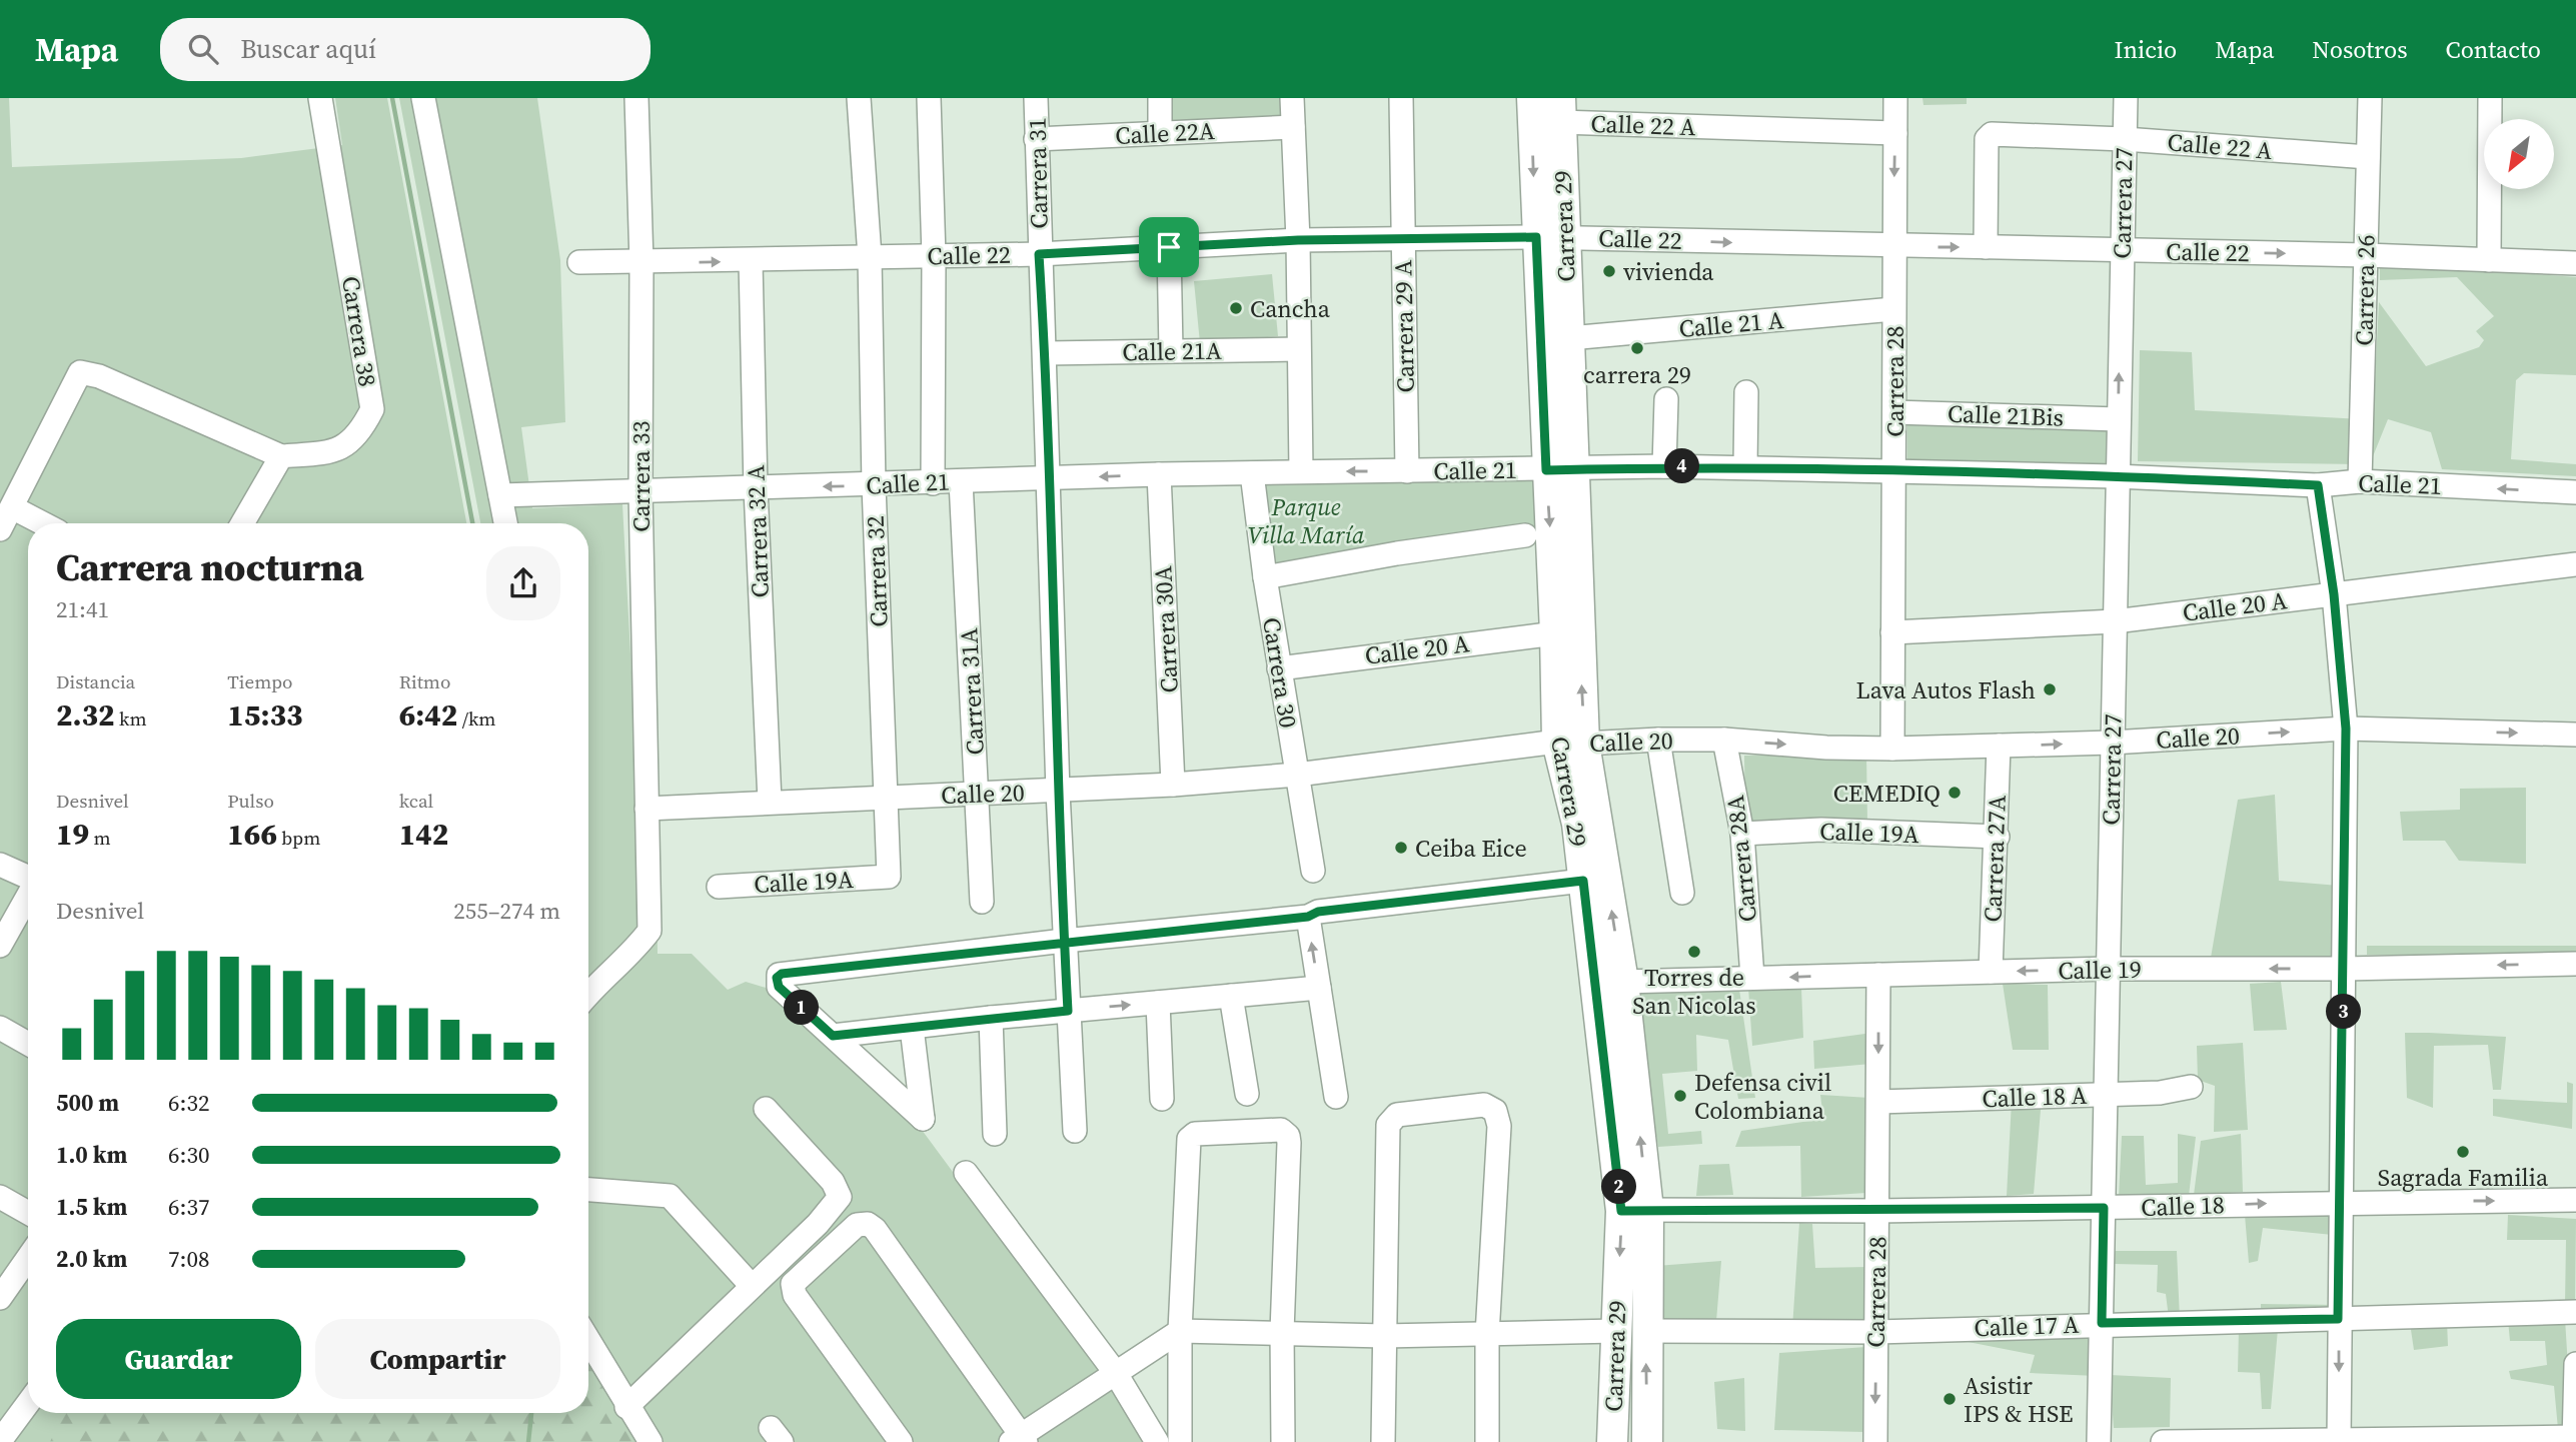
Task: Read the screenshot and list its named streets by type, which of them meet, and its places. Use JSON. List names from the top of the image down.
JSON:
{
  "streets": {
    "main road": ["Carrera 29"],
    "street": [
      "Calle 22 A",
      "Calle 22A",
      "Carrera 31",
      "Carrera 27",
      "Calle 22",
      "Carrera 26",
      "Calle 21 A",
      "Carrera 29 A",
      "Carrera 38",
      "Calle 21A",
      "Carrera 28",
      "Calle 21Bis",
      "Calle 21",
      "Carrera 33",
      "Carrera 32 A",
      "Carrera 32",
      "Calle 20 A",
      "Carrera 30A",
      "Carrera 30",
      "Carrera 31A",
      "Calle 20",
      "Calle 19A",
      "Carrera 28A",
      "Carrera 27A",
      "Calle 19",
      "Calle 18 A",
      "Calle 18",
      "Calle 17 A"
    ]
  },
  "crossings": [
    ["Calle 22 A", "Carrera 27"],
    ["Calle 22 A", "Carrera 29"],
    ["Calle 22 A", "Calle 22"],
    ["Calle 22 A", "Carrera 26"],
    ["Calle 22 A", "Carrera 28"],
    ["Calle 22A", "Carrera 31"],
    ["Carrera 31", "Calle 22"],
    ["Carrera 31", "Calle 21A"],
    ["Carrera 31", "Calle 21"],
    ["Carrera 31", "Calle 20"],
    ["Carrera 27", "Calle 22"],
    ["Carrera 27", "Calle 21Bis"],
    ["Carrera 27", "Calle 21"],
    ["Carrera 27", "Calle 20 A"],
    ["Carrera 27", "Calle 20"],
    ["Carrera 27", "Calle 19"],
    ["Carrera 27", "Calle 18 A"],
    ["Carrera 27", "Calle 18"],
    ["Carrera 27", "Calle 17 A"],
    ["Carrera 29", "Calle 22"],
    ["Carrera 29", "Calle 21 A"],
    ["Carrera 29", "Calle 21"],
    ["Carrera 29", "Calle 20 A"],
    ["Carrera 29", "Calle 20"],
    ["Carrera 29", "Calle 19"],
    ["Carrera 29", "Calle 18"],
    ["Carrera 29", "Calle 17 A"],
    ["Calle 22", "Carrera 26"],
    ["Calle 22", "Carrera 29 A"],
    ["Calle 22", "Carrera 28"],
    ["Calle 22", "Carrera 33"],
    ["Calle 22", "Carrera 32 A"],
    ["Calle 22", "Carrera 32"],
    ["Carrera 26", "Calle 21"],
    ["Calle 21 A", "Carrera 28"],
    ["Carrera 29 A", "Calle 21"],
    ["Carrera 28", "Calle 21Bis"],
    ["Carrera 28", "Calle 21"],
    ["Carrera 28", "Calle 20 A"],
    ["Carrera 28", "Calle 20"],
    ["Carrera 28", "Calle 19"],
    ["Carrera 28", "Calle 18 A"],
    ["Carrera 28", "Calle 18"],
    ["Carrera 28", "Calle 17 A"],
    ["Calle 21", "Carrera 33"],
    ["Calle 21", "Carrera 32 A"],
    ["Calle 21", "Carrera 32"],
    ["Calle 21", "Carrera 30A"],
    ["Calle 21", "Carrera 30"],
    ["Calle 21", "Carrera 31A"],
    ["Carrera 33", "Calle 20"],
    ["Carrera 32 A", "Calle 20"],
    ["Carrera 32", "Calle 20"],
    ["Carrera 32", "Calle 19A"],
    ["Calle 20 A", "Carrera 30"],
    ["Carrera 30A", "Calle 20"],
    ["Carrera 30", "Calle 20"],
    ["Carrera 31A", "Calle 20"],
    ["Calle 20", "Carrera 28A"],
    ["Calle 20", "Carrera 27A"],
    ["Calle 19A", "Carrera 28A"],
    ["Calle 19A", "Carrera 27A"],
    ["Carrera 28A", "Calle 19"],
    ["Carrera 27A", "Calle 19"]
  ],
  "one_way": [
    "Calle 22",
    "Calle 20",
    "Calle 19",
    "Calle 18"
  ],
  "parks": ["Parque Villa María"],
  "places": [
    "vivienda",
    "Cancha",
    "carrera 29",
    "Lava Autos Flash",
    "CEMEDIQ",
    "Ceiba Eice",
    "Torres de San Nicolas",
    "Defensa civil Colombiana",
    "Sagrada Familia",
    "Asistir IPS & HSE"
  ],
  "north": "bottom left",
  "page": {
    "header": "Mapa",
    "search": "Buscar aquí",
    "nav": [
      "Inicio",
      "Mapa",
      "Nosotros",
      "Contacto"
    ],
    "pins": [
      "4",
      "1",
      "3",
      "2"
    ],
    "heading": ["Carrera nocturna", "21:41"],
    "stats": [
      ["Distancia", "2.32 km"],
      ["Tiempo", "15:33"],
      ["Ritmo", "6:42 /km"],
      ["Desnivel", "19 m"],
      ["Pulso", "166 bpm"],
      ["kcal", "142"]
    ],
    "chart": ["Desnivel", "255–274 m"],
    "list": [
      {
        "name": "500 m",
        "note": "6:32"
      },
      {
        "name": "1.0 km",
        "note": "6:30"
      },
      {
        "name": "1.5 km",
        "note": "6:37"
      },
      {
        "name": "2.0 km",
        "note": "7:08"
      }
    ],
    "buttons": ["Guardar", "Compartir"]
  }
}
